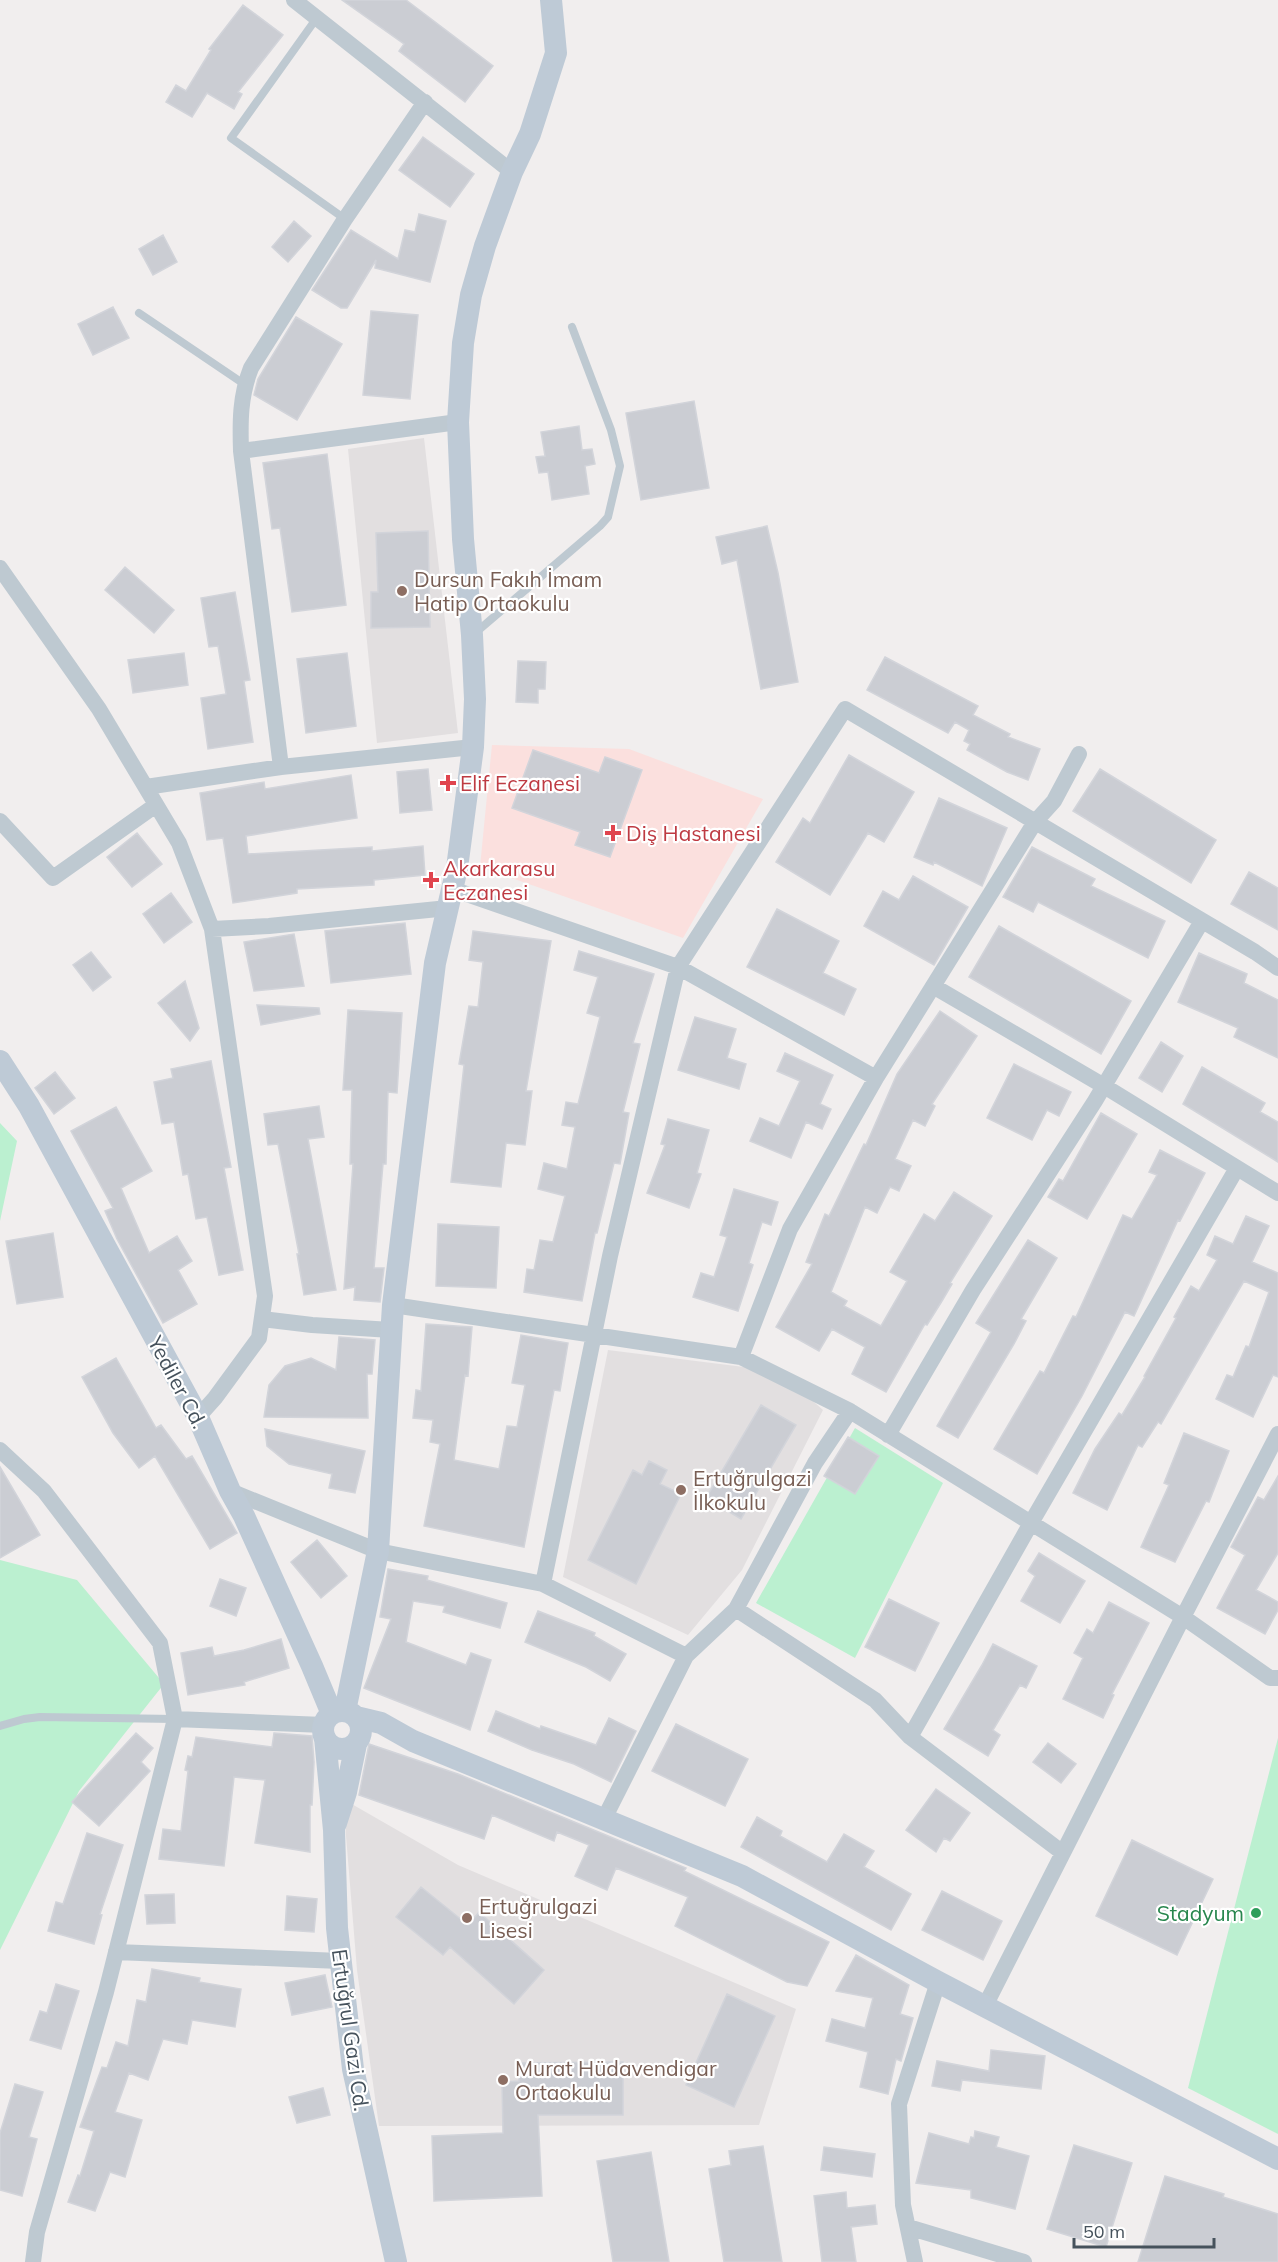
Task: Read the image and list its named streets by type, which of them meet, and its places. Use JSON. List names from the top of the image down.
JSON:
{
  "streets": {
    "street": ["Yediler Cd.", "Ertuğrul Gazi Cd."]
  },
  "crossings": [
    ["Yediler Cd.", "Ertuğrul Gazi Cd."]
  ],
  "places": {
    "other": [
      "Dursun Fakıh İmam Hatip Ortaokulu",
      "Ertuğrulgazi İlkokulu",
      "Stadyum",
      "Ertuğrulgazi Lisesi",
      "Murat Hüdavendigar Ortaokulu"
    ],
    "health": ["Elif Eczanesi", "Diş Hastanesi", "Akarkarasu Eczanesi"]
  },
  "scale_bar": "50 m"
}
